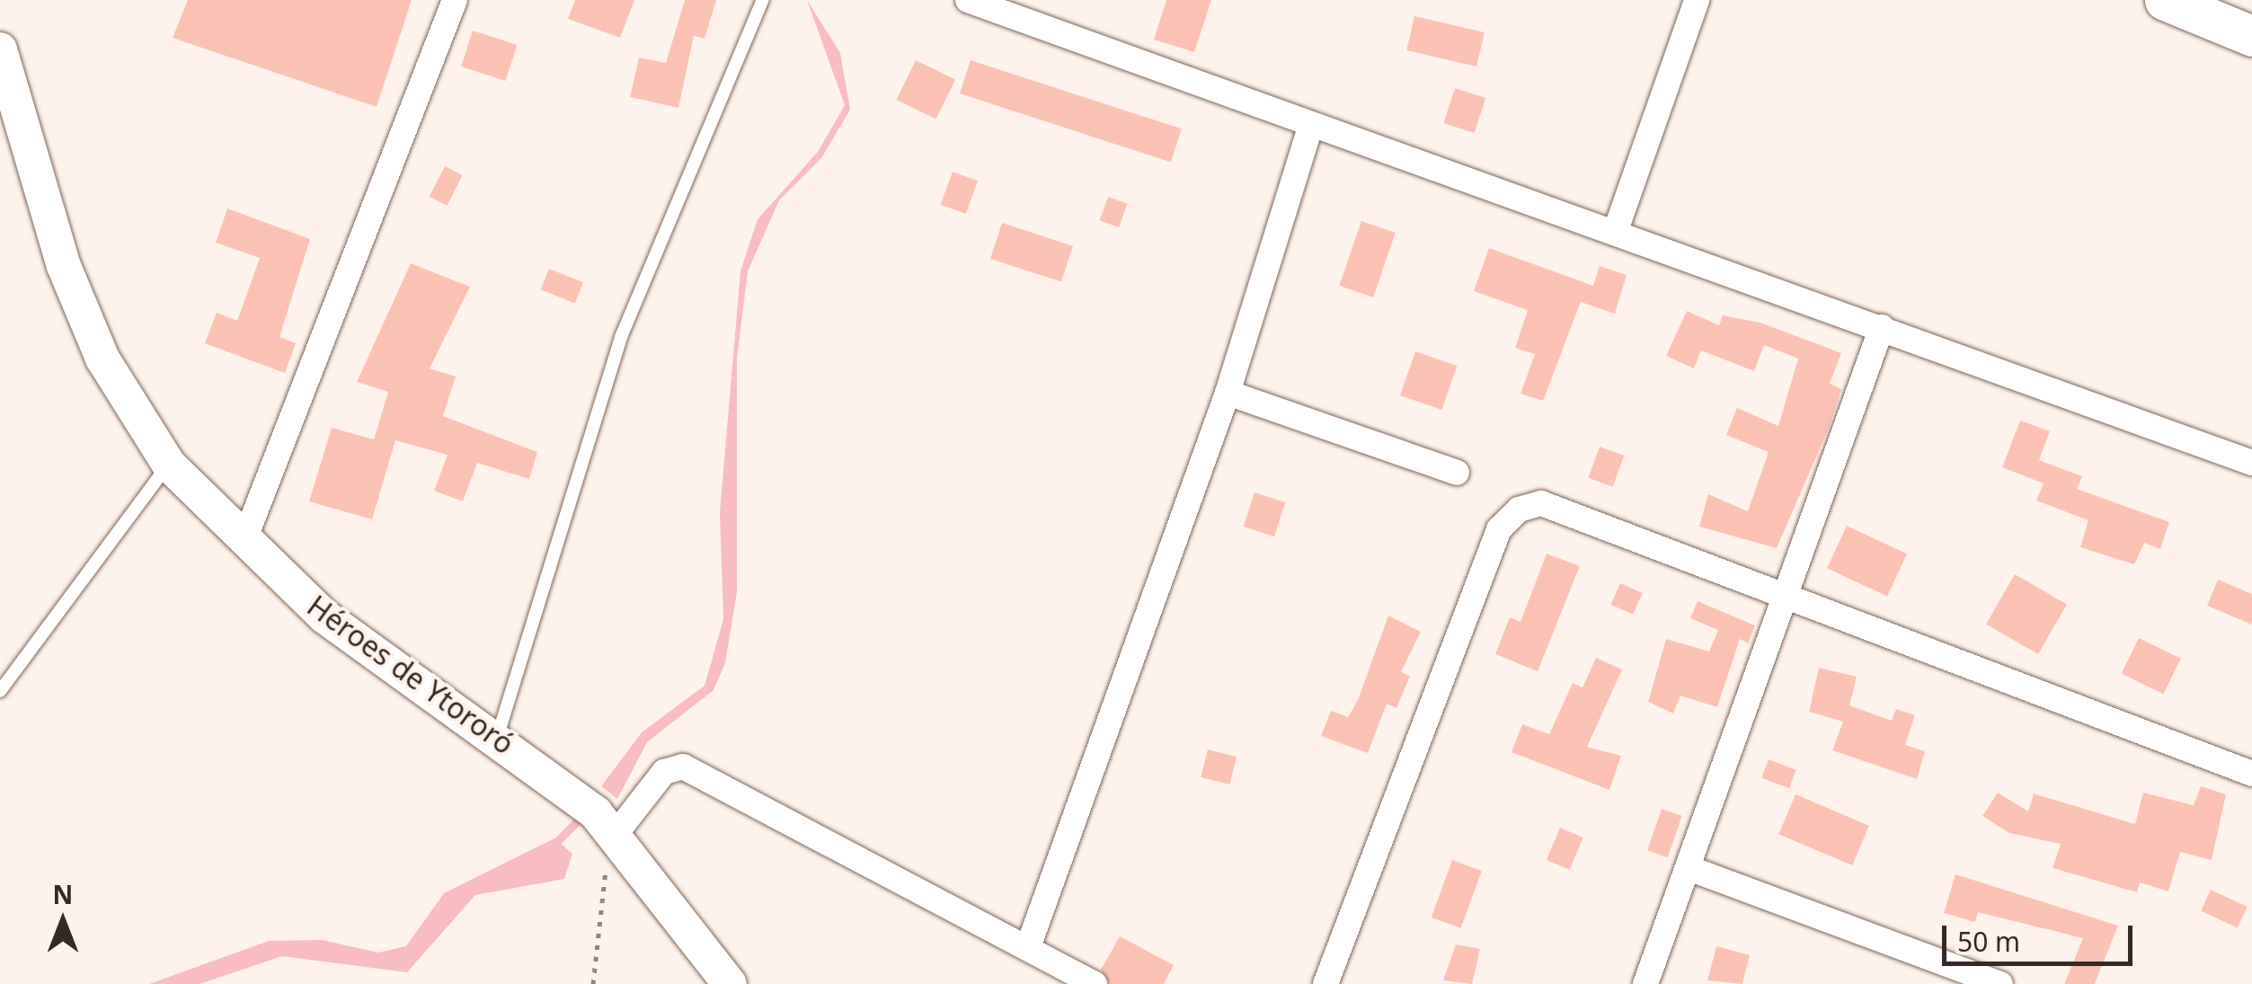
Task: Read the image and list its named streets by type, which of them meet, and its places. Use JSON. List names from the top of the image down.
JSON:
{
  "streets": {
    "main road": ["Héroes de Ytororó"]
  },
  "scale_bar": "50 m",
  "north": "top"
}
